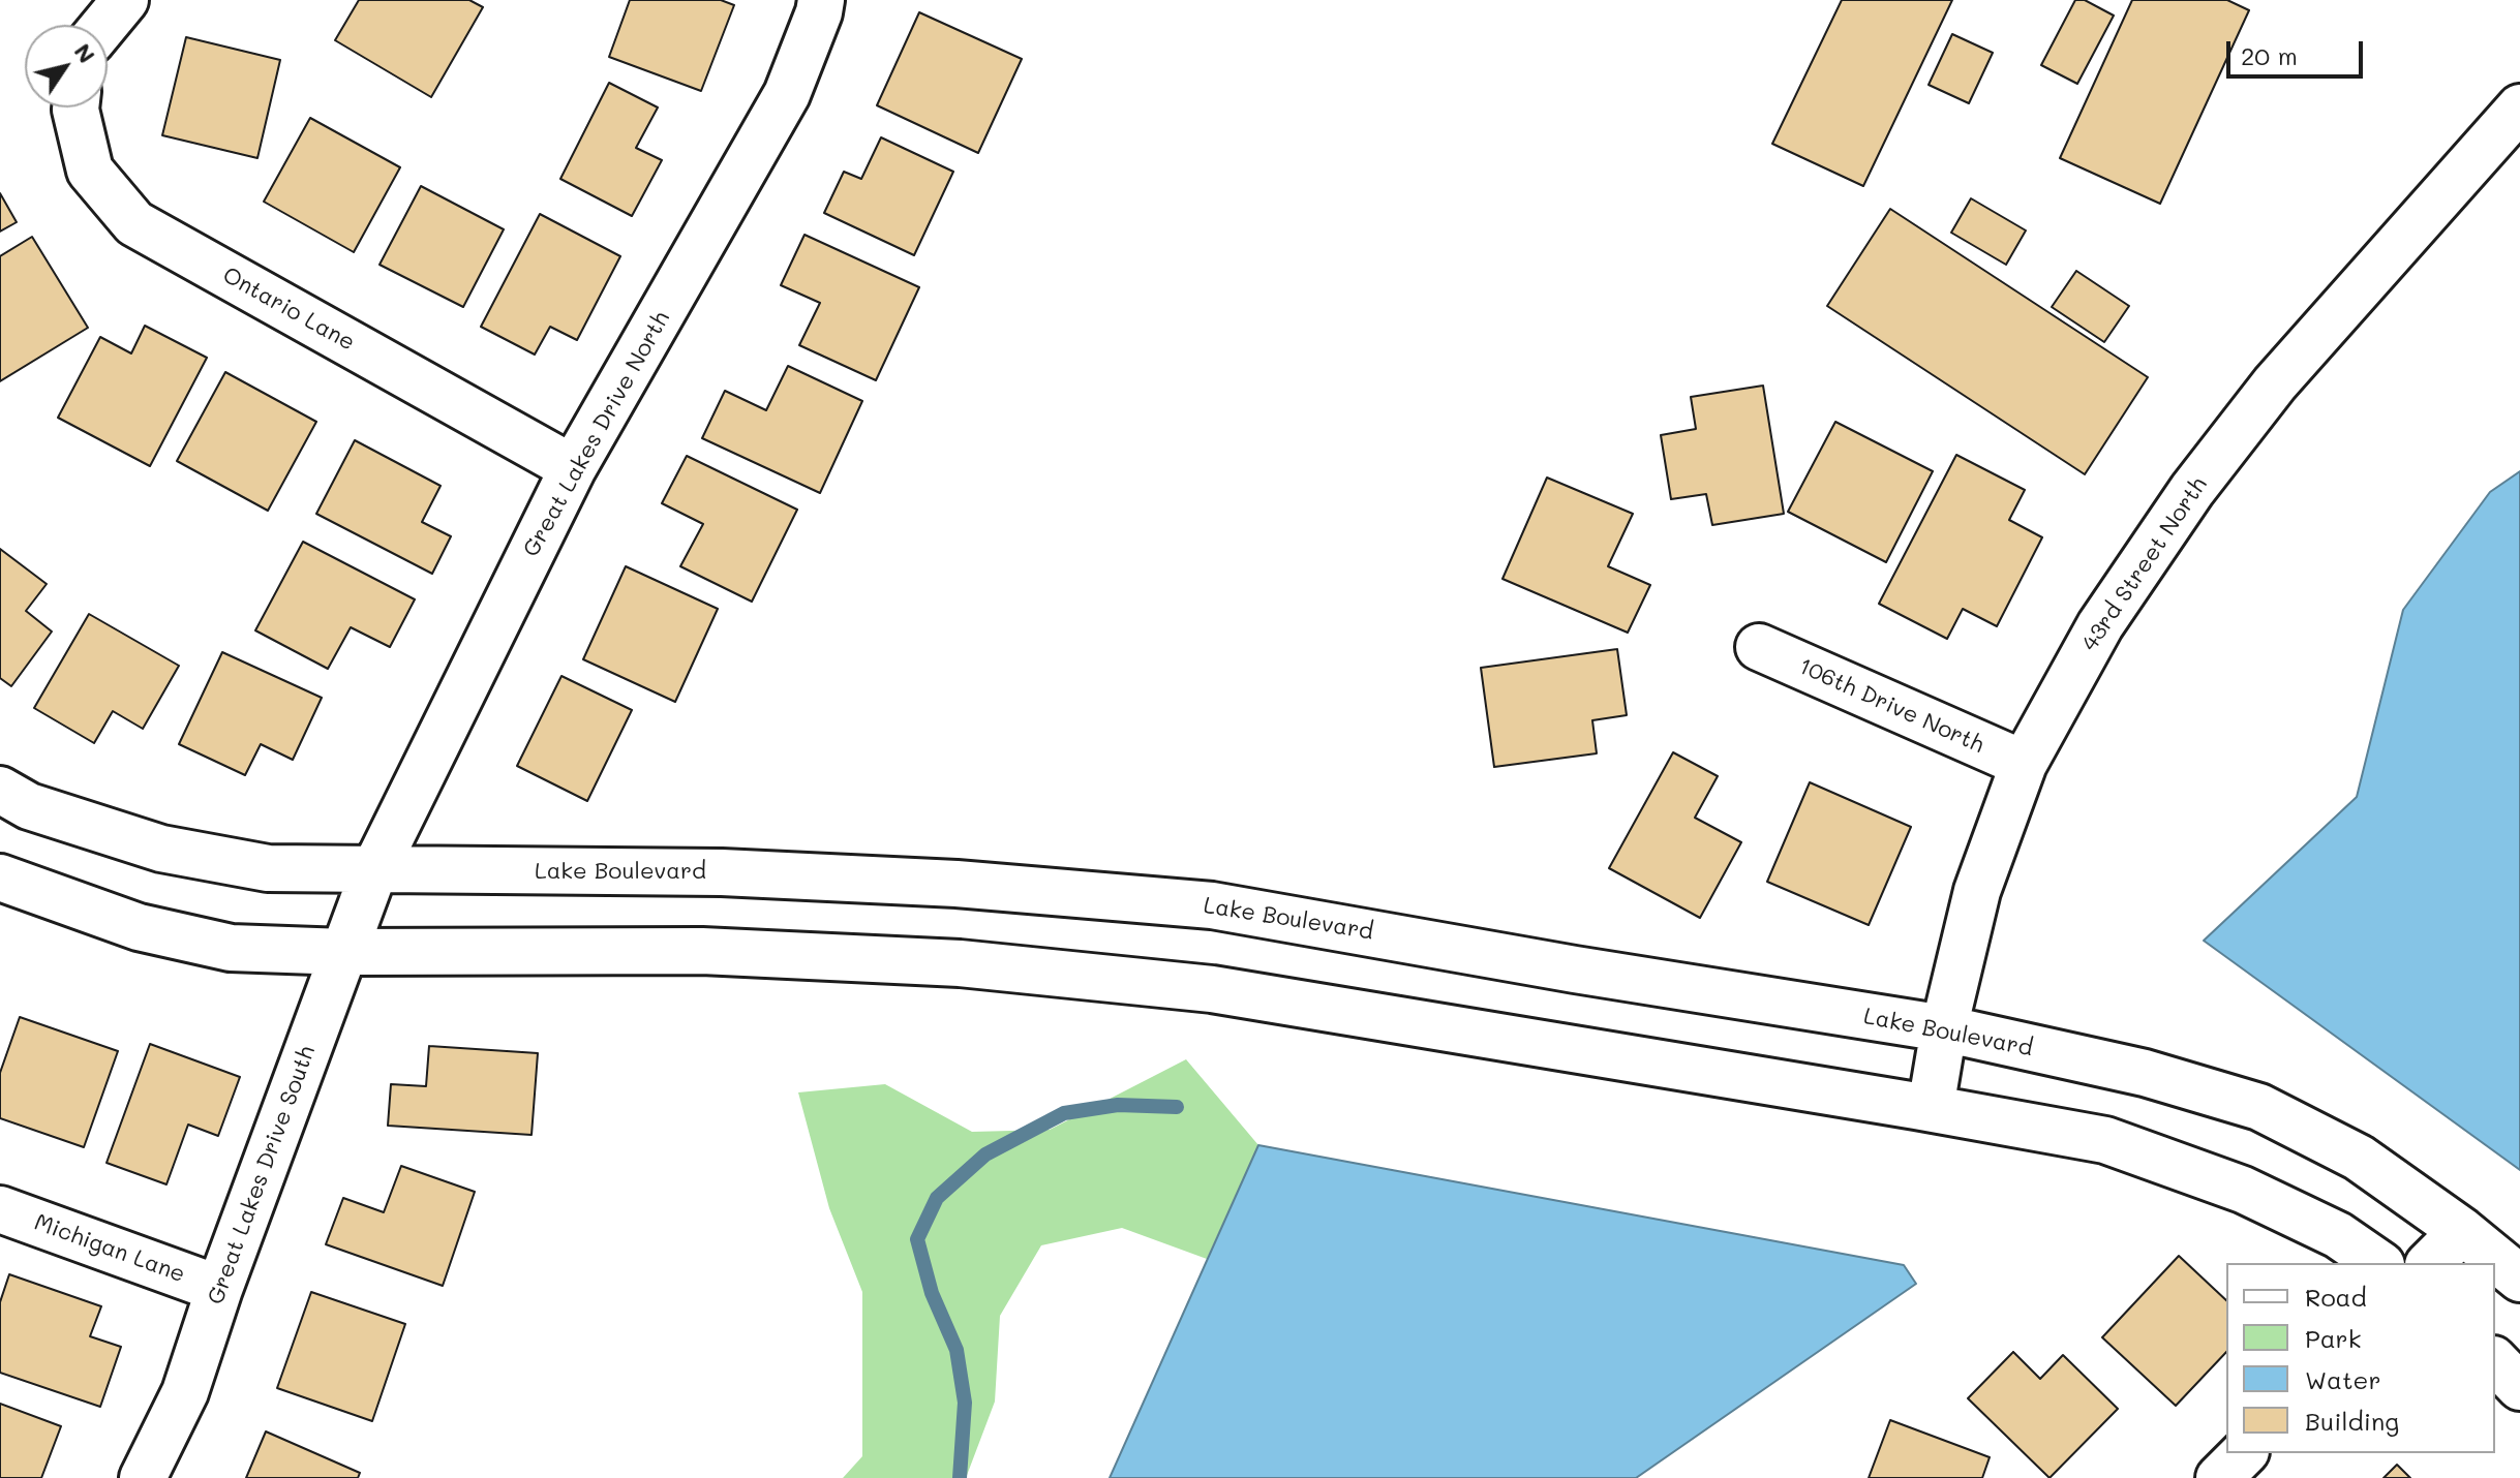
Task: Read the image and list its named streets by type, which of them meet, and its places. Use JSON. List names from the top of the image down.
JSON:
{
  "streets": {
    "street": [
      "Ontario Lane",
      "Great Lakes Drive North",
      "43rd Street North",
      "106th Drive North",
      "Lake Boulevard",
      "Great Lakes Drive South",
      "Michigan Lane"
    ]
  },
  "crossings": [
    ["Ontario Lane", "Great Lakes Drive North"],
    ["Great Lakes Drive North", "Lake Boulevard"],
    ["Great Lakes Drive North", "Great Lakes Drive South"],
    ["43rd Street North", "106th Drive North"],
    ["43rd Street North", "Lake Boulevard"],
    ["Lake Boulevard", "Great Lakes Drive South"],
    ["Great Lakes Drive South", "Michigan Lane"]
  ],
  "legend": [
    "Road",
    "Park",
    "Water",
    "Building"
  ],
  "scale_bar": "20 m",
  "north": "top right"
}
